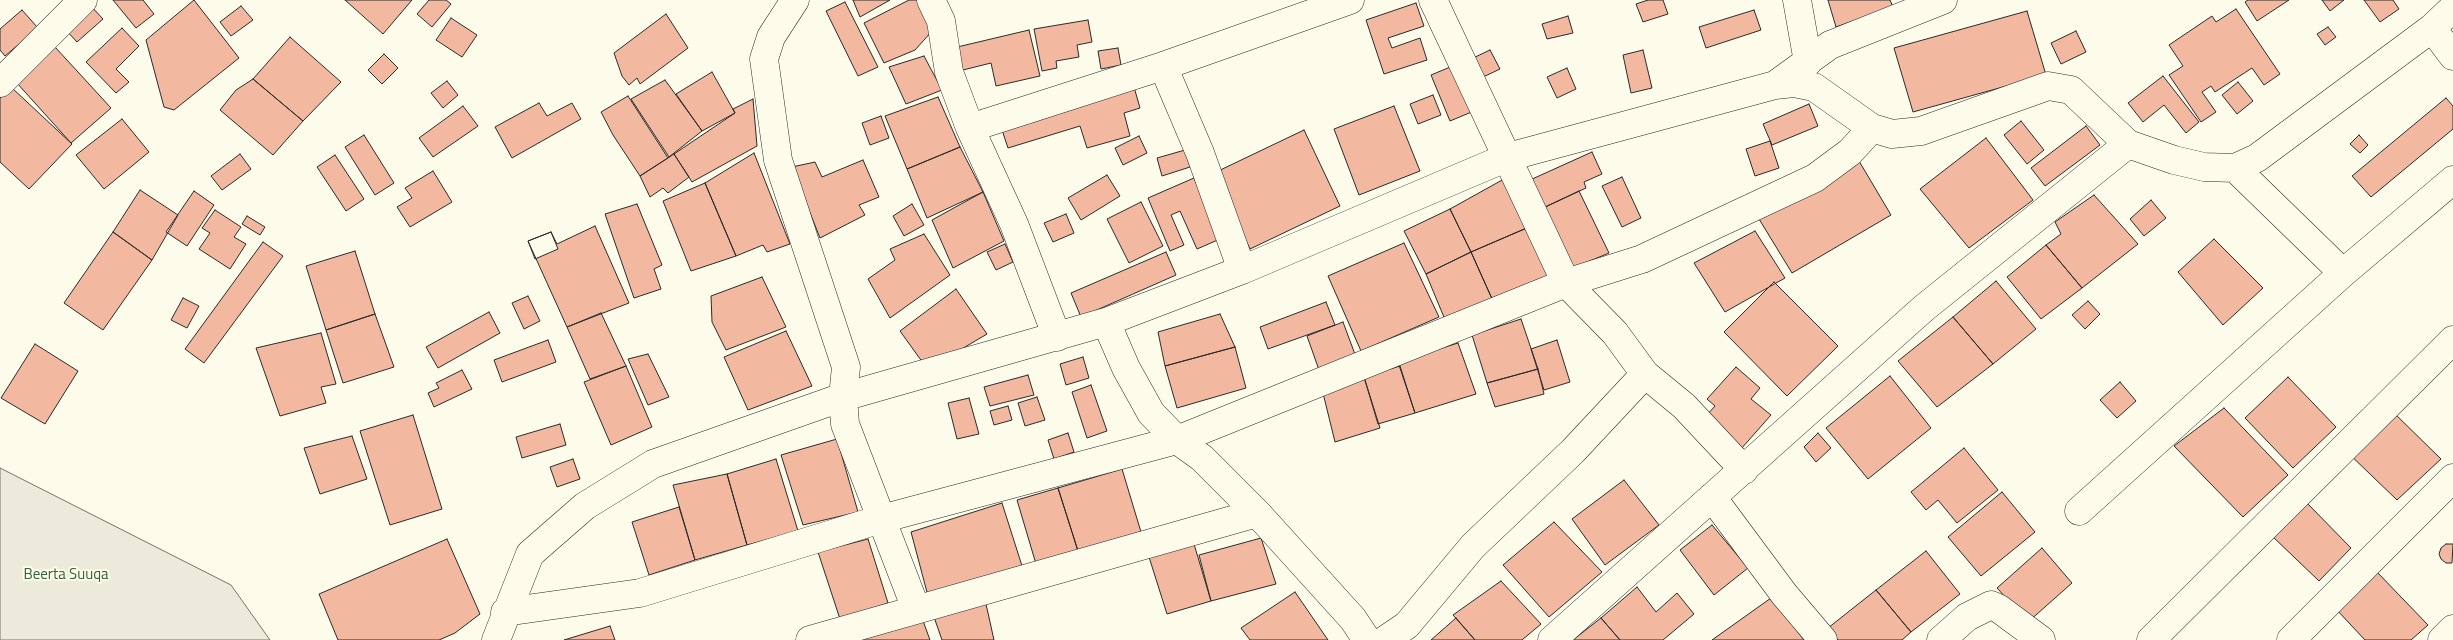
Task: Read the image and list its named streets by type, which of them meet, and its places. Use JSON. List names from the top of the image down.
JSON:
{
  "parks": ["Beerta Suuqa"]
}
